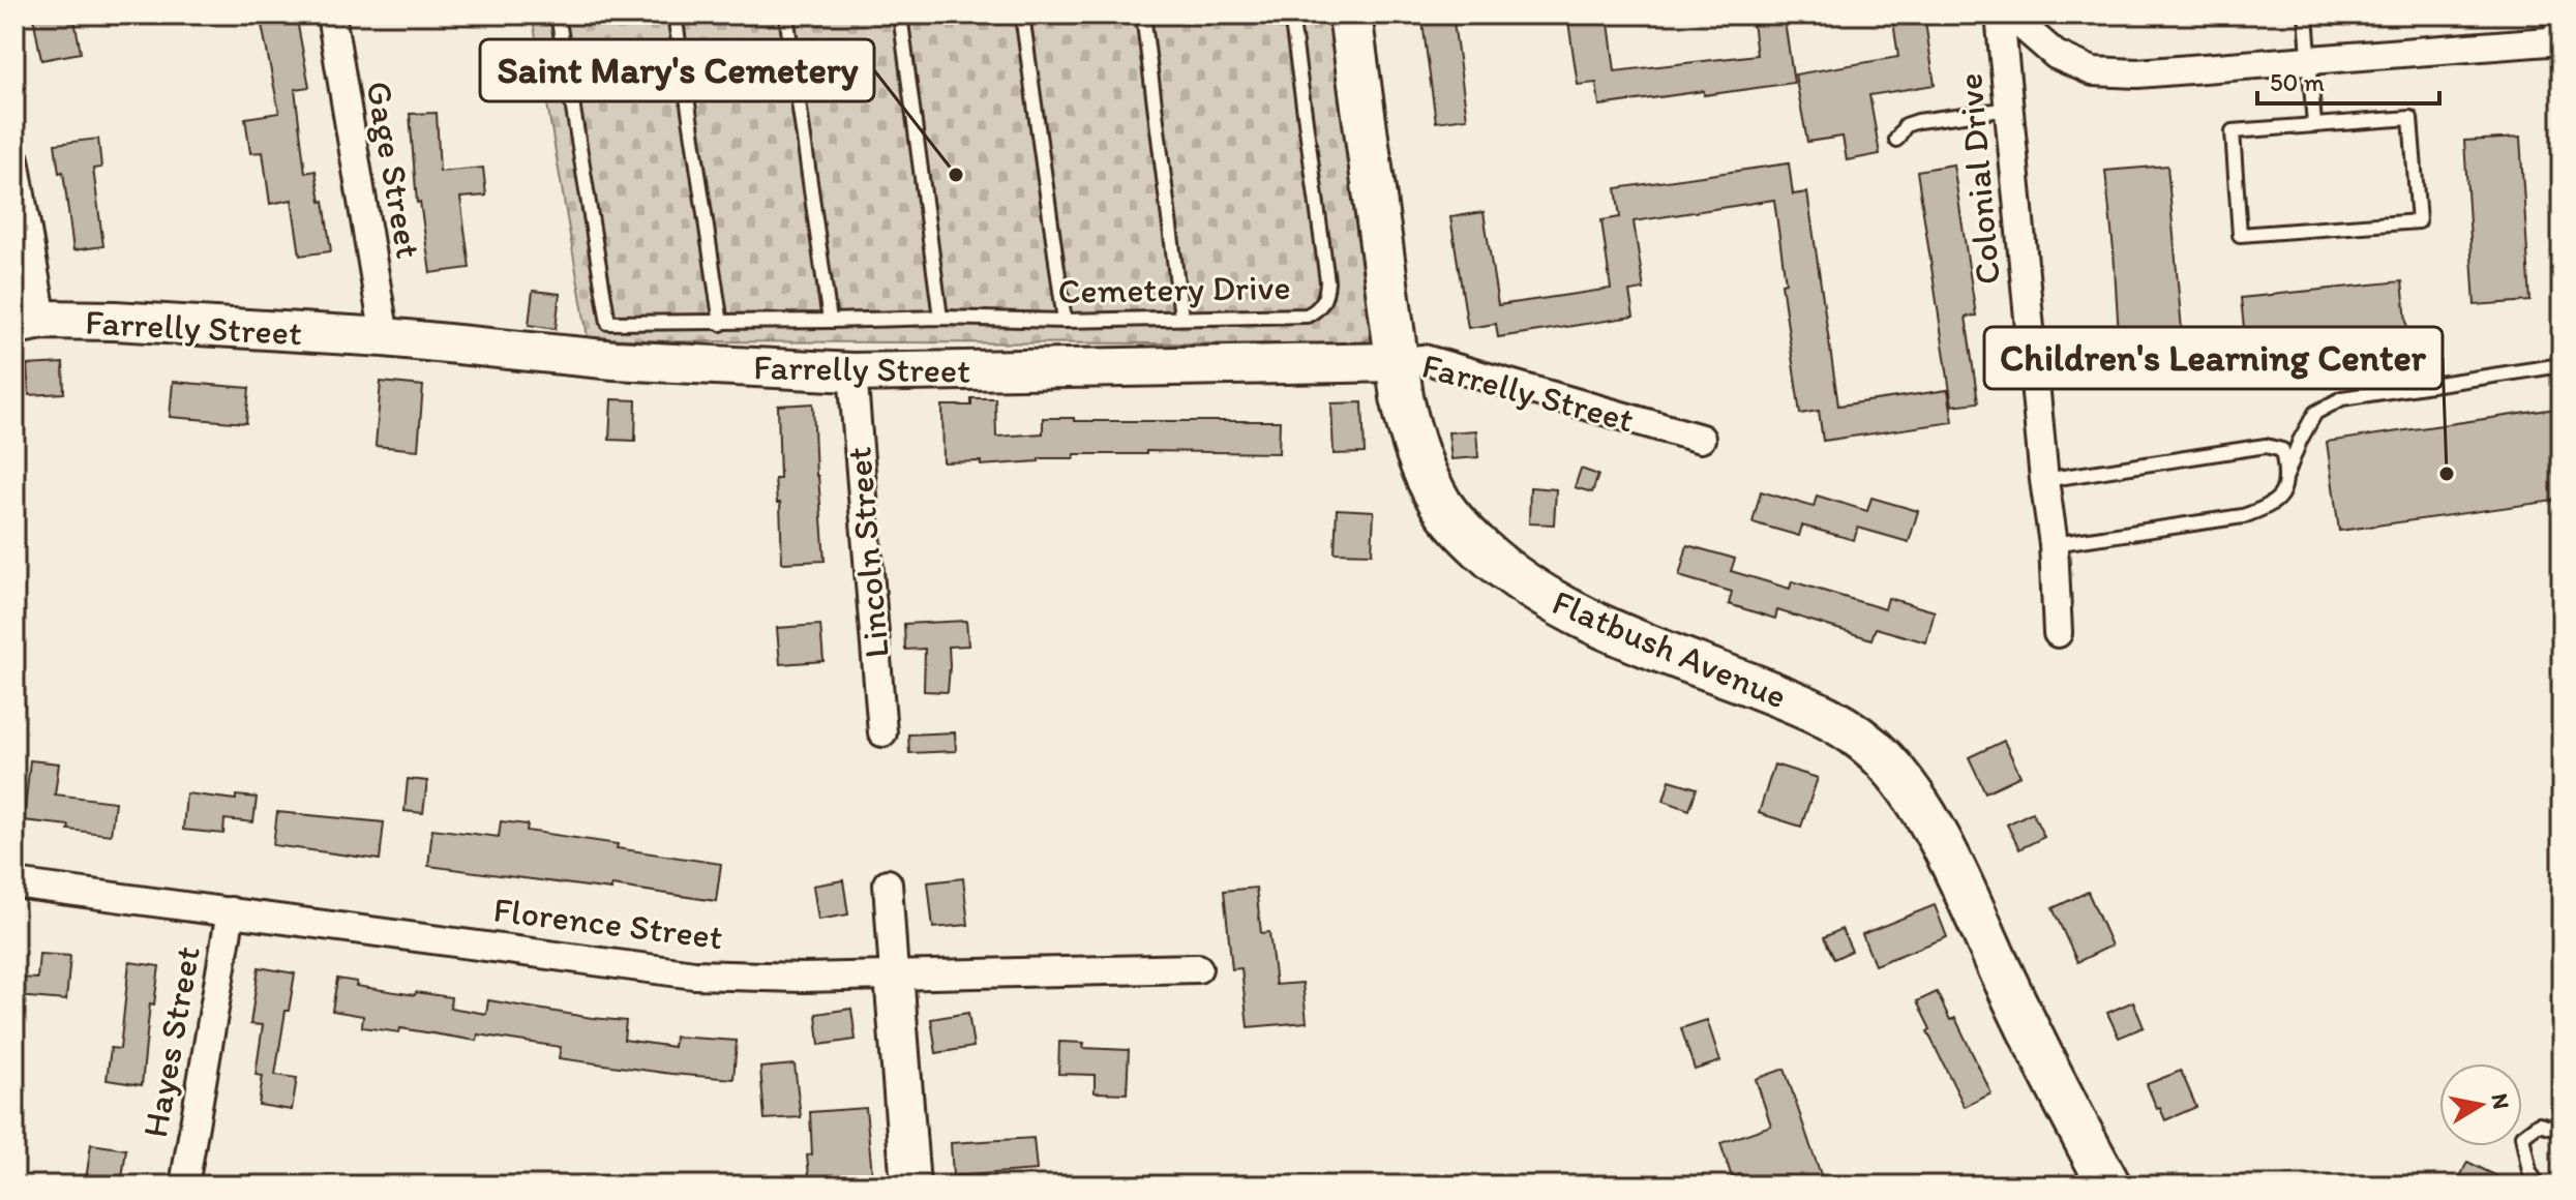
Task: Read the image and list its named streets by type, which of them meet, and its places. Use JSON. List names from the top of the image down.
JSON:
{
  "streets": {
    "main road": ["Flatbush Avenue"],
    "street": [
      "Gage Street",
      "Colonial Drive",
      "Farrelly Street",
      "Lincoln Street",
      "Florence Street",
      "Hayes Street"
    ],
    "lane": ["Cemetery Drive"]
  },
  "crossings": [
    ["Gage Street", "Farrelly Street"],
    ["Farrelly Street", "Lincoln Street"],
    ["Farrelly Street", "Flatbush Avenue"],
    ["Florence Street", "Hayes Street"]
  ],
  "places": ["Saint Mary's Cemetery", "Children's Learning Center"],
  "scale_bar": "50 m",
  "north": "right"
}
